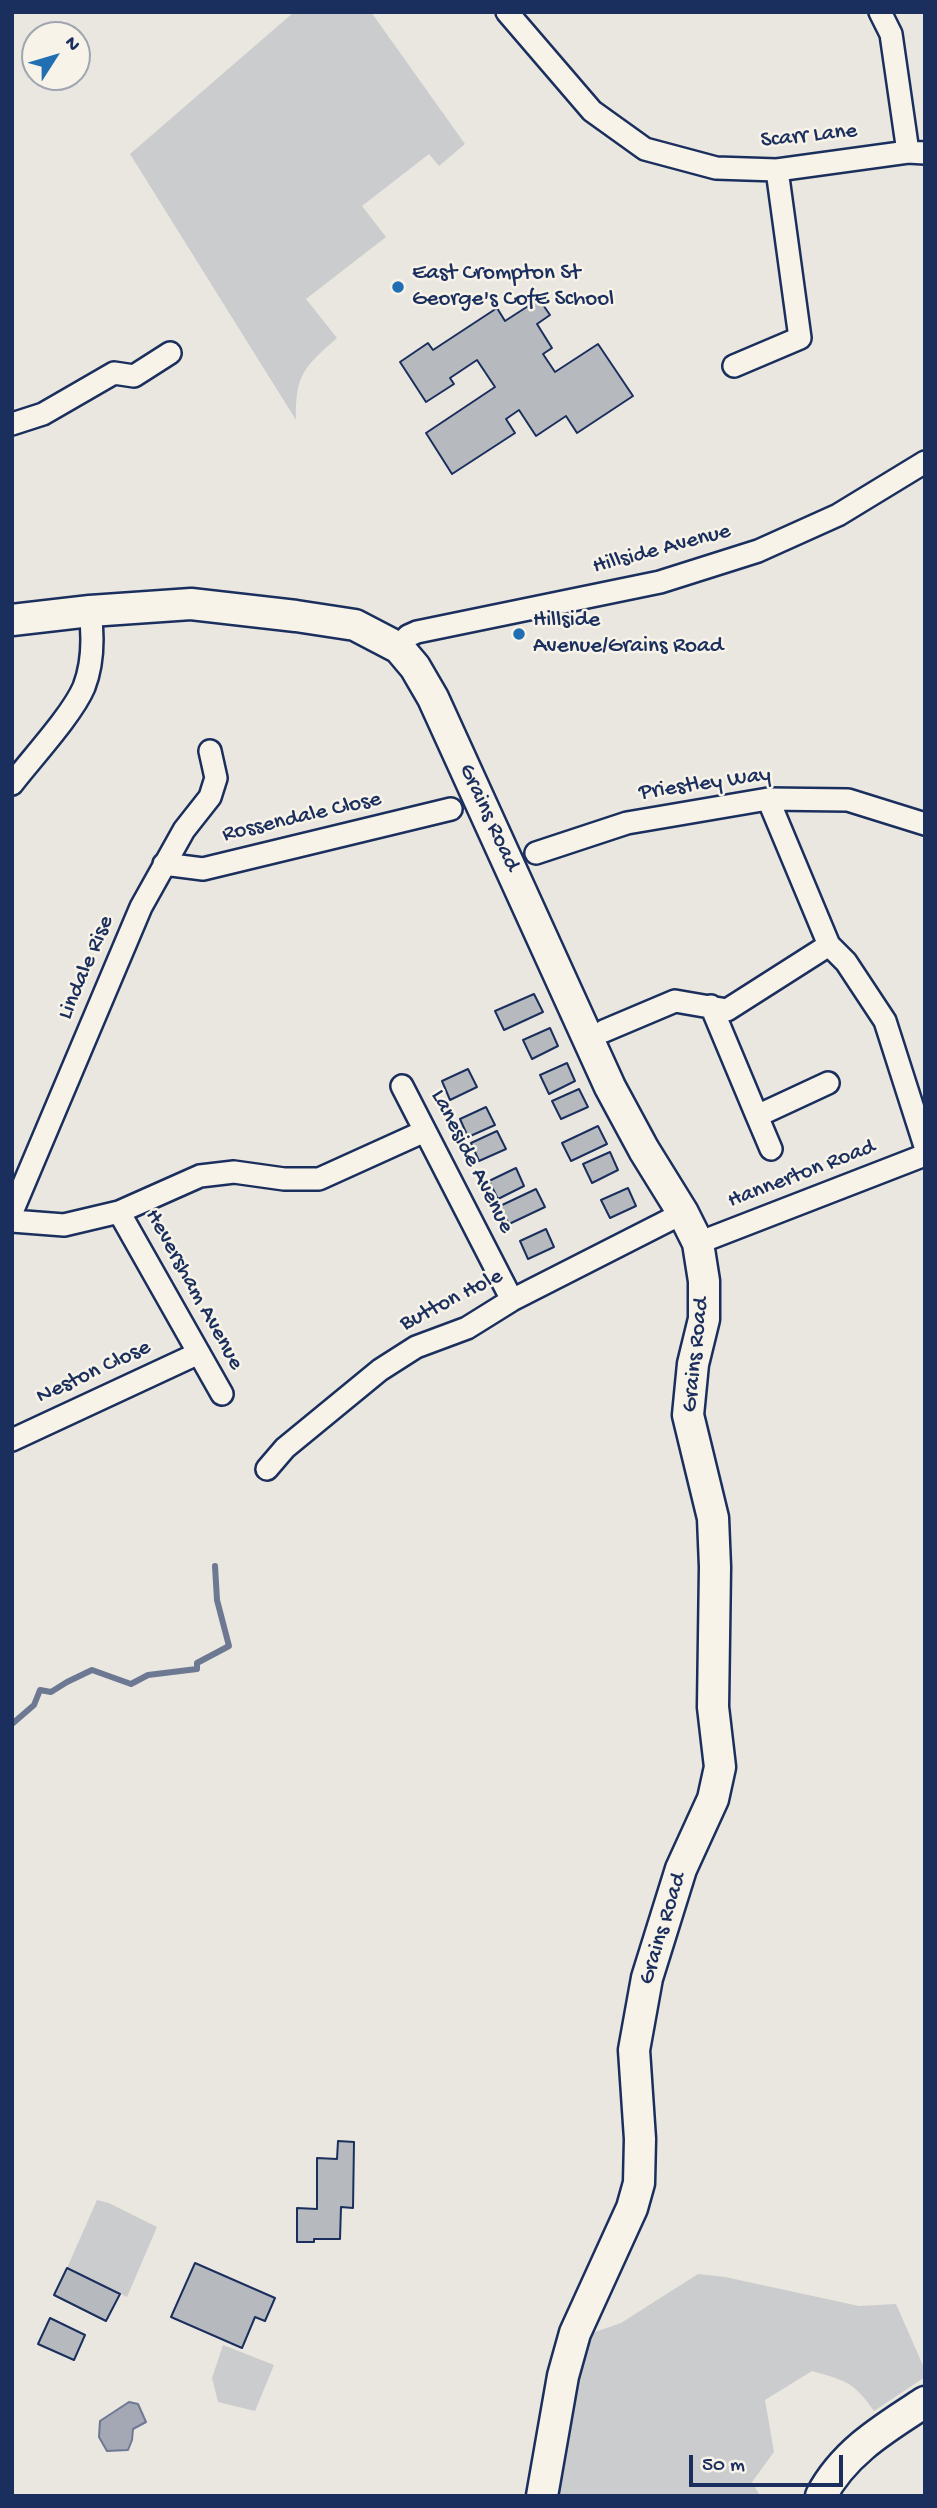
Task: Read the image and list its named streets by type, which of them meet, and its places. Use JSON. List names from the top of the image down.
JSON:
{
  "streets": {
    "street": [
      "Scarr Lane",
      "Hillside Avenue",
      "Priestley Way",
      "Rossendale Close",
      "Grains Road",
      "Lindale Rise",
      "Laneside Avenue",
      "Hannerton Road",
      "Heversham Avenue",
      "Button Hole",
      "Neston Close"
    ]
  },
  "crossings": [
    ["Hillside Avenue", "Grains Road"],
    ["Rossendale Close", "Lindale Rise"],
    ["Grains Road", "Hannerton Road"],
    ["Grains Road", "Button Hole"],
    ["Laneside Avenue", "Button Hole"],
    ["Heversham Avenue", "Neston Close"]
  ],
  "places": ["East Crompton St George's CofE School", "Hillside Avenue/Grains Road"],
  "scale_bar": "50 m",
  "north": "top right"
}
